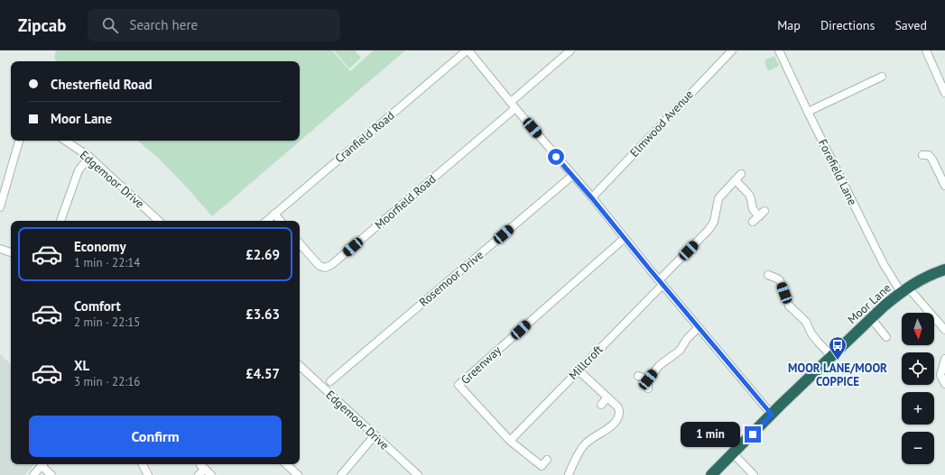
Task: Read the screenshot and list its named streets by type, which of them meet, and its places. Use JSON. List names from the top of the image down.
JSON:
{
  "streets": {
    "highway": ["Moor Lane"],
    "street": [
      "Elmwood Avenue",
      "Cranfield Road",
      "Forefield Lane",
      "Edgemoor Drive",
      "Moorfield Road",
      "Rosemoor Drive",
      "Millcroft",
      "Greenway"
    ]
  },
  "crossings": [
    ["Forefield Lane", "Moor Lane"],
    ["Millcroft", "Greenway"]
  ],
  "places": {
    "bus stop": ["MOOR LANE/MOOR COPPICE"]
  },
  "north": "bottom",
  "page": {
    "header": "Zipcab",
    "search": "Search here",
    "nav": ["Map", "Directions", "Saved"],
    "banner": ["Chesterfield Road", "Moor Lane"],
    "list": [
      {
        "name": "Economy",
        "note": "1 min · 22:14",
        "value": "£2.69"
      },
      {
        "name": "Comfort",
        "note": "2 min · 22:15",
        "value": "£3.63"
      },
      {
        "name": "XL",
        "note": "3 min · 22:16",
        "value": "£4.57"
      }
    ],
    "map_buttons": ["+", "−"],
    "buttons": "Confirm",
    "bubble": "1 min"
  }
}
